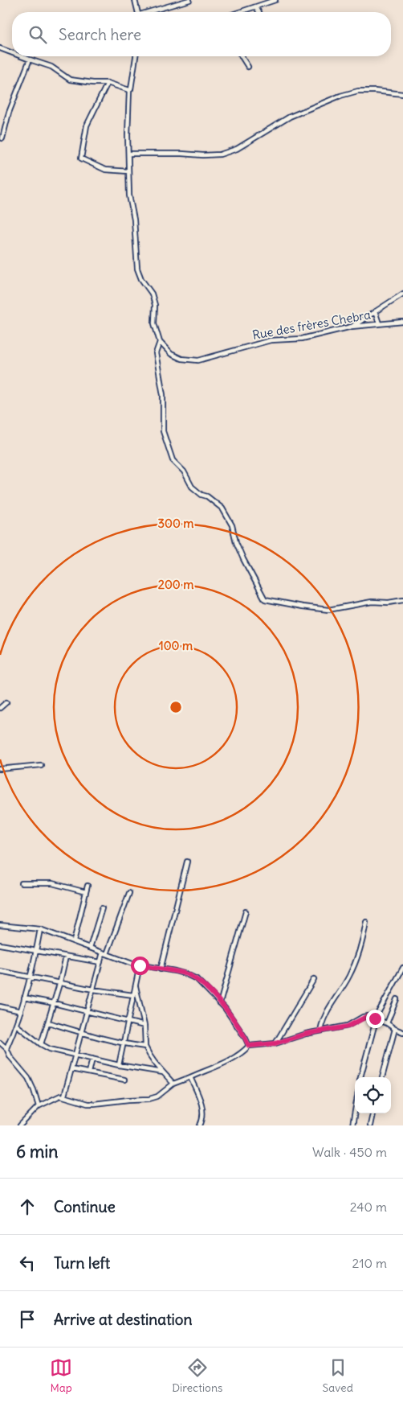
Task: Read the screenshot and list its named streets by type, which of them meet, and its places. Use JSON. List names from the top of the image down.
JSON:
{
  "streets": {
    "street": ["Rue des frères Chebra"]
  },
  "page": {
    "search": "Search here",
    "heading": ["6 min", "Walk · 450 m"],
    "list": [
      ["Continue", "240 m"],
      ["Turn left", "210 m"],
      "Arrive at destination"
    ],
    "nav": ["Map", "Directions", "Saved"]
  },
  "rings": ["300 m", "200 m", "100 m"]
}
